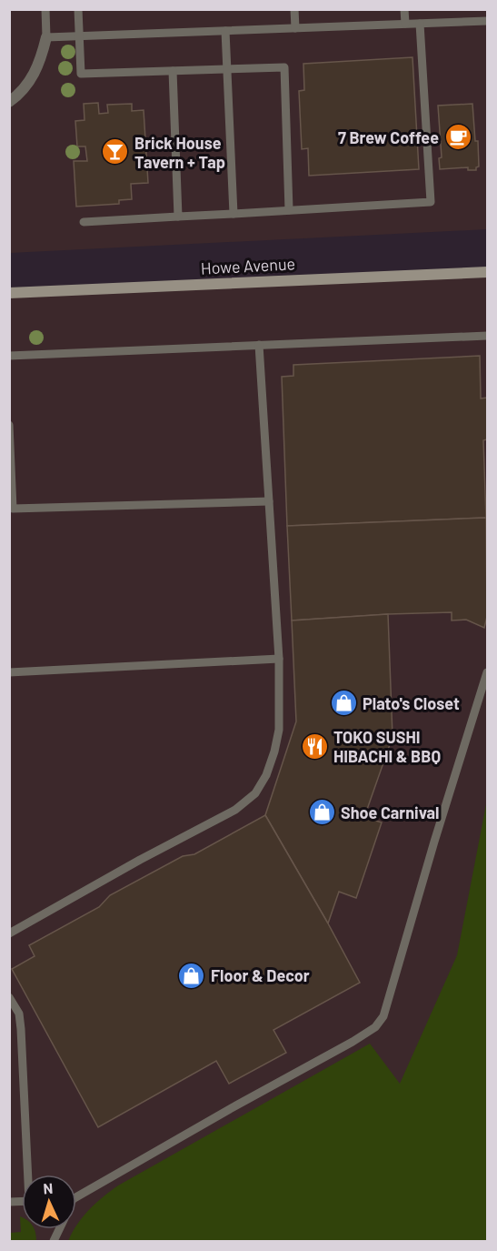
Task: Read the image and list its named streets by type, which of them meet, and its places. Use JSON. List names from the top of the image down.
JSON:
{
  "streets": {
    "street": ["Howe Avenue"]
  },
  "places": {
    "cafe": ["7 Brew Coffee"],
    "bar": ["Brick House Tavern + Tap"],
    "shop": ["Plato's Closet", "Shoe Carnival", "Floor & Decor"],
    "restaurant": ["TOKO SUSHI HIBACHI & BBQ"]
  },
  "north": "top"
}
